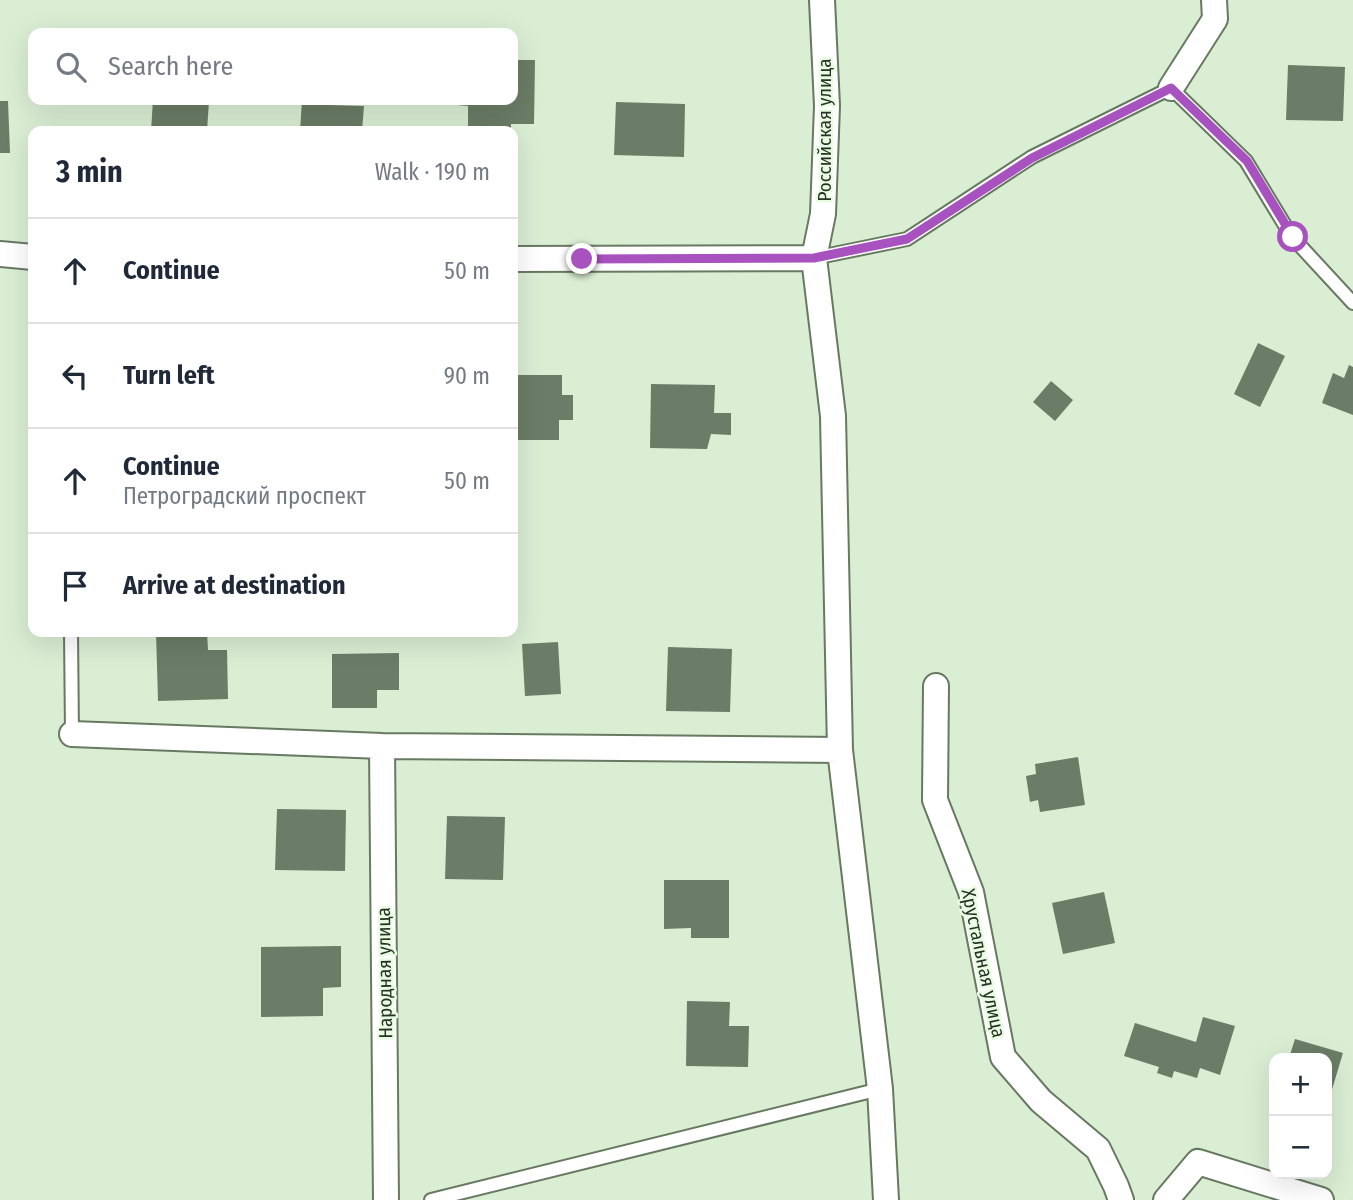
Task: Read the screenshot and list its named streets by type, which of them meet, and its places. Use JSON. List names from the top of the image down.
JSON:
{
  "streets": {
    "street": ["Российская улица", "Хрустальная улица", "Народная улица"]
  },
  "page": {
    "search": "Search here",
    "heading": ["3 min", "Walk · 190 m"],
    "list": [
      ["Continue", "50 m"],
      ["Turn left", "90 m"],
      ["Continue", "Петроградский проспект", "50 m"],
      "Arrive at destination"
    ],
    "map_buttons": ["+", "−"]
  }
}
